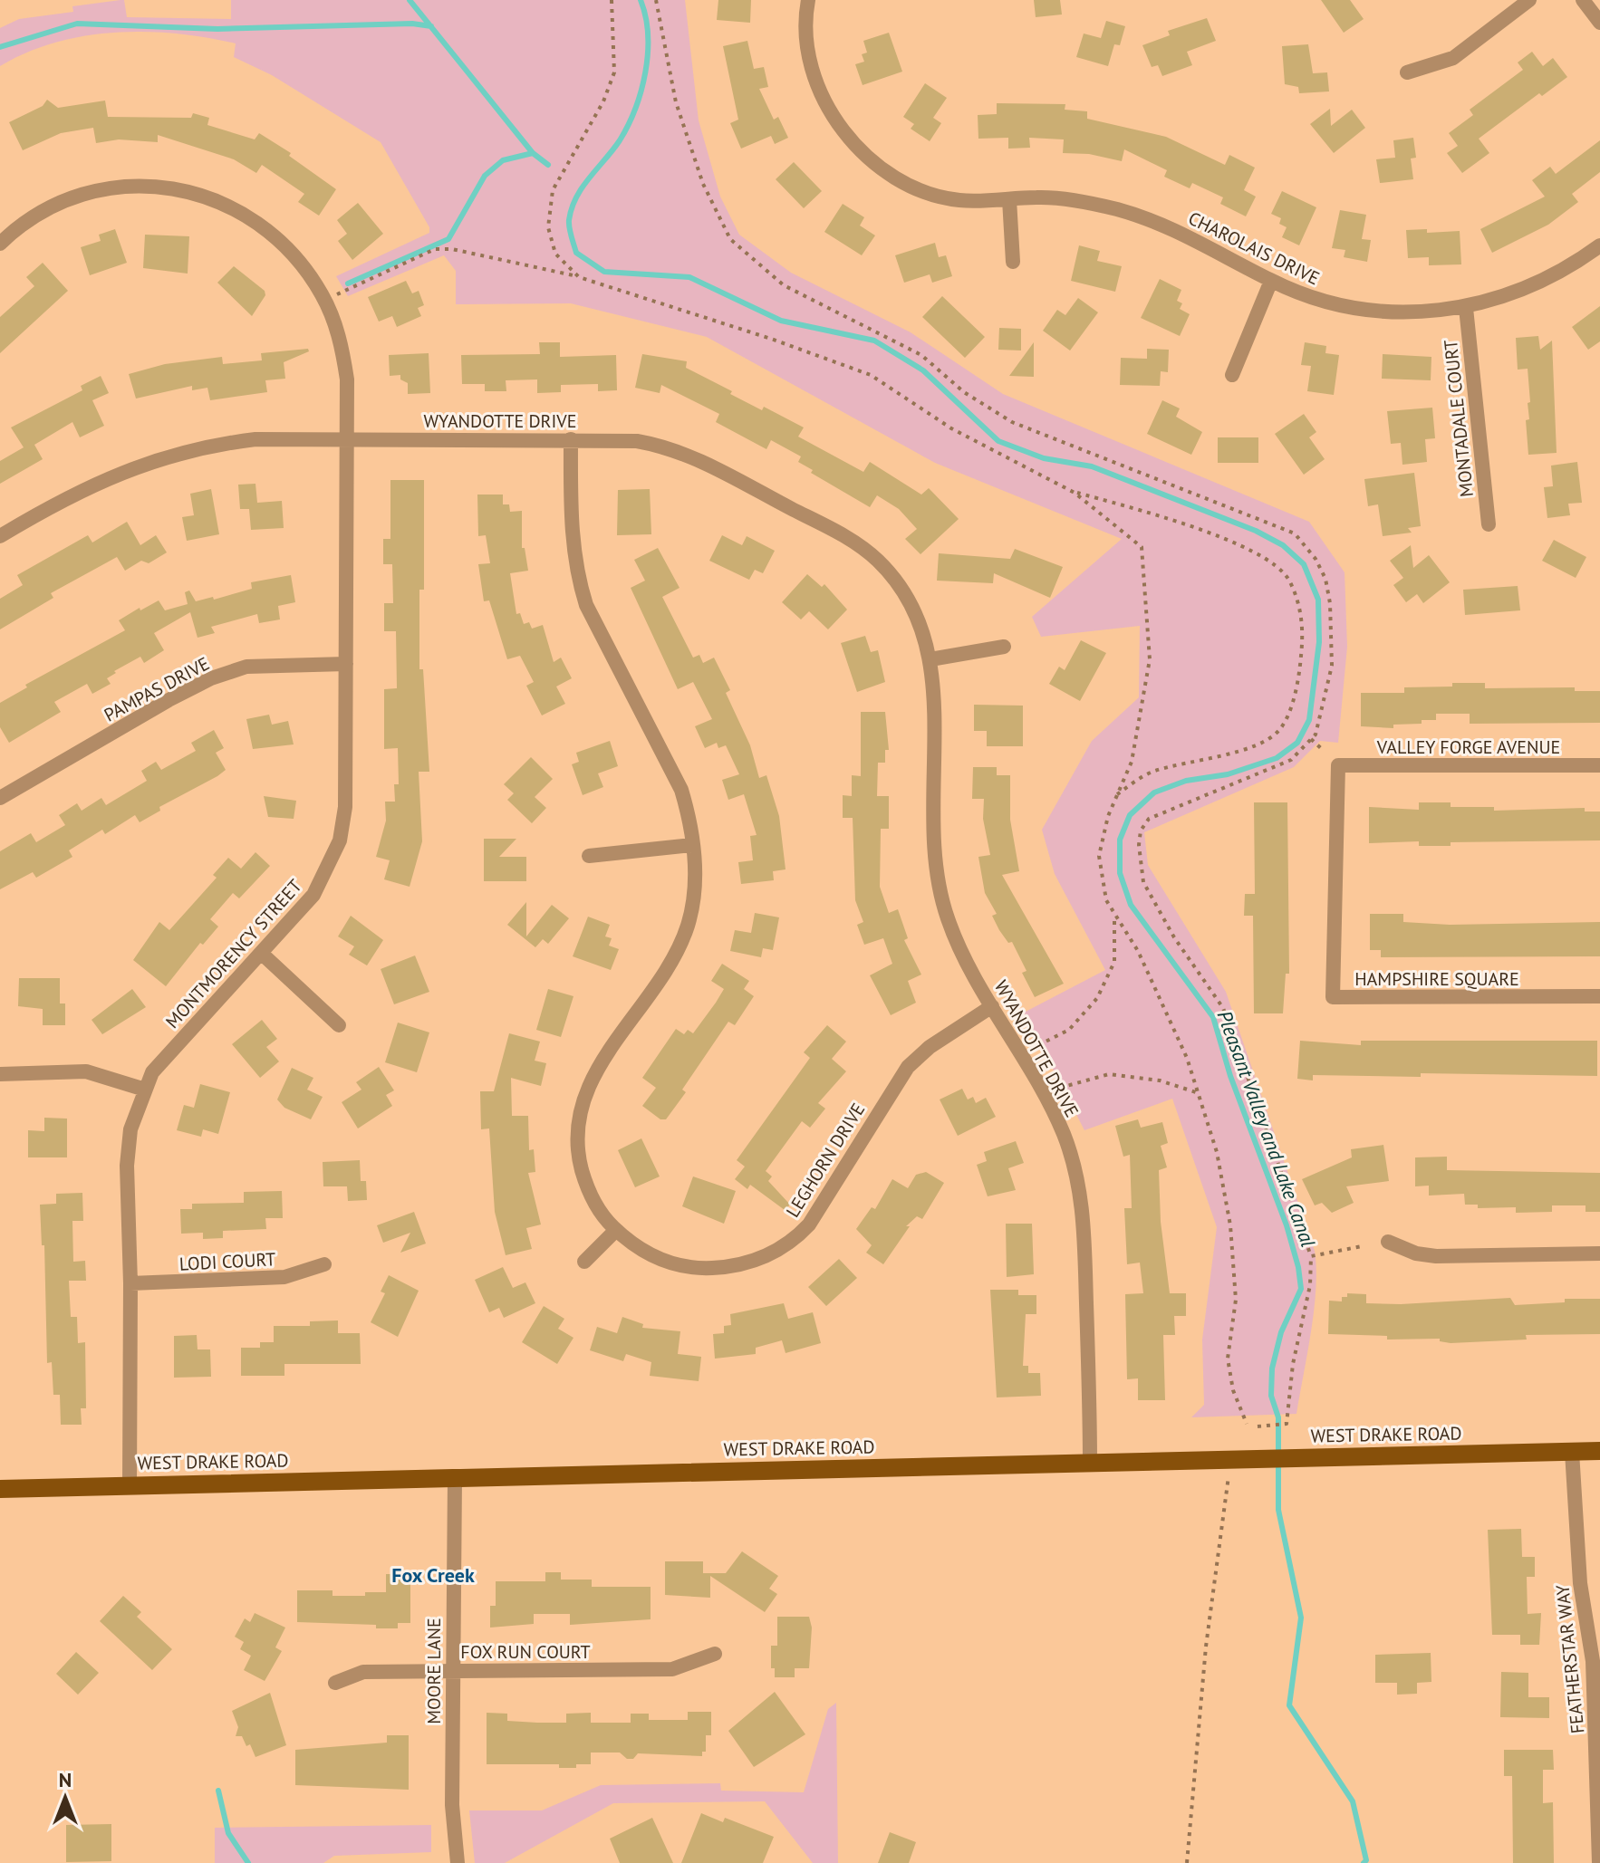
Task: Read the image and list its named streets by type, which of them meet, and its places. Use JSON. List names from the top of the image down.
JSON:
{
  "streets": {
    "main road": ["WEST DRAKE ROAD"],
    "street": [
      "CHAROLAIS DRIVE",
      "MONTADALE COURT",
      "WYANDOTTE DRIVE",
      "PAMPAS DRIVE",
      "VALLEY FORGE AVENUE",
      "MONTMORENCY STREET",
      "HAMPSHIRE SQUARE",
      "LEGHORN DRIVE",
      "LODI COURT",
      "FOX RUN COURT",
      "FEATHERSTAR WAY",
      "MOORE LANE"
    ]
  },
  "crossings": [
    ["CHAROLAIS DRIVE", "MONTADALE COURT"],
    ["WYANDOTTE DRIVE", "MONTMORENCY STREET"],
    ["WYANDOTTE DRIVE", "LEGHORN DRIVE"],
    ["WYANDOTTE DRIVE", "WEST DRAKE ROAD"],
    ["PAMPAS DRIVE", "MONTMORENCY STREET"],
    ["VALLEY FORGE AVENUE", "HAMPSHIRE SQUARE"],
    ["MONTMORENCY STREET", "LODI COURT"],
    ["MONTMORENCY STREET", "WEST DRAKE ROAD"],
    ["WEST DRAKE ROAD", "FEATHERSTAR WAY"],
    ["WEST DRAKE ROAD", "MOORE LANE"],
    ["FOX RUN COURT", "MOORE LANE"]
  ],
  "districts": ["Fox Creek"],
  "water": ["Pleasant Valley and Lake Canal"],
  "north": "top"
}
